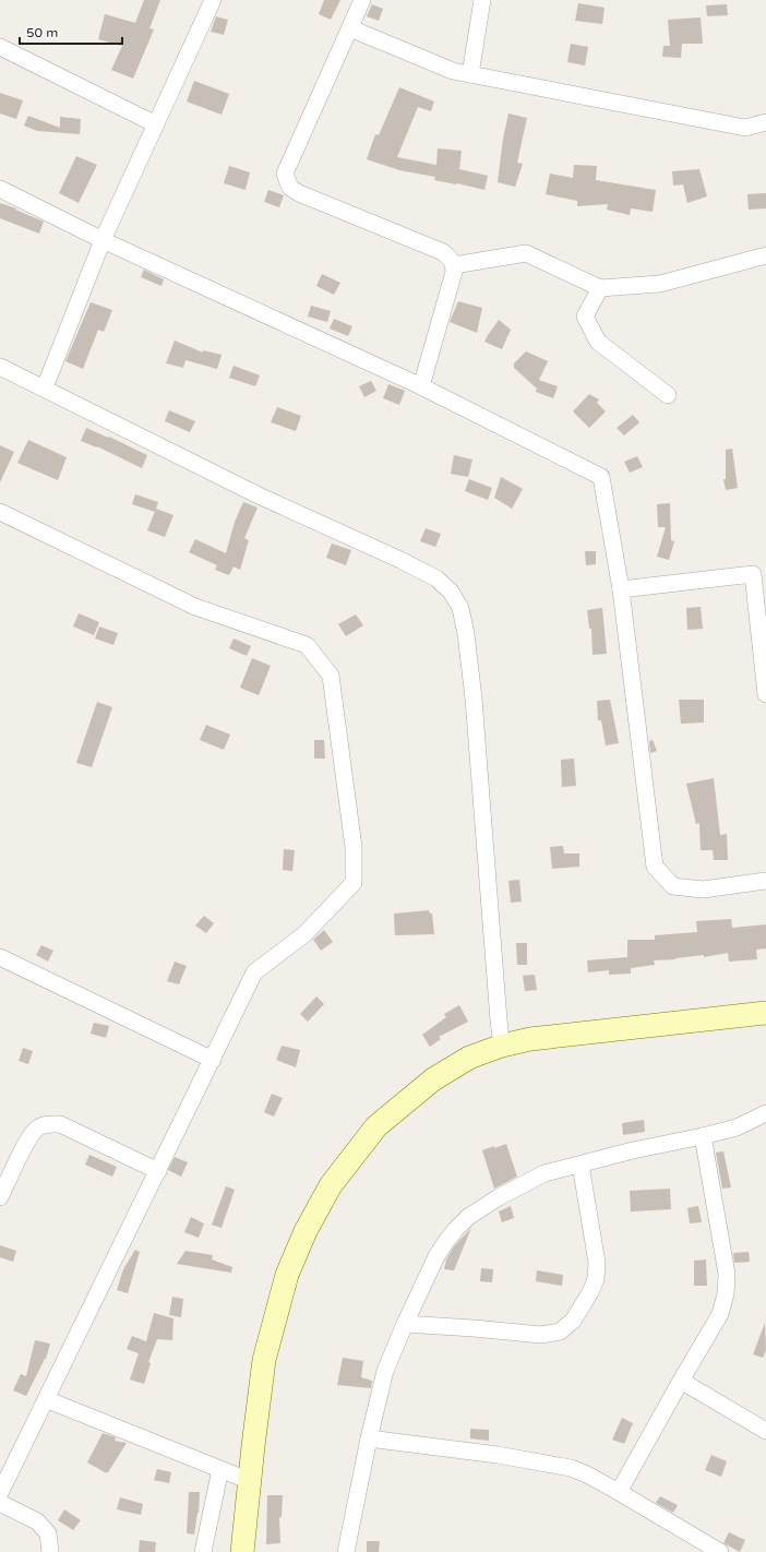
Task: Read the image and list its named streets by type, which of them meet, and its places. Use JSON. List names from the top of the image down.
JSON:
{
  "scale_bar": "50 m"
}
